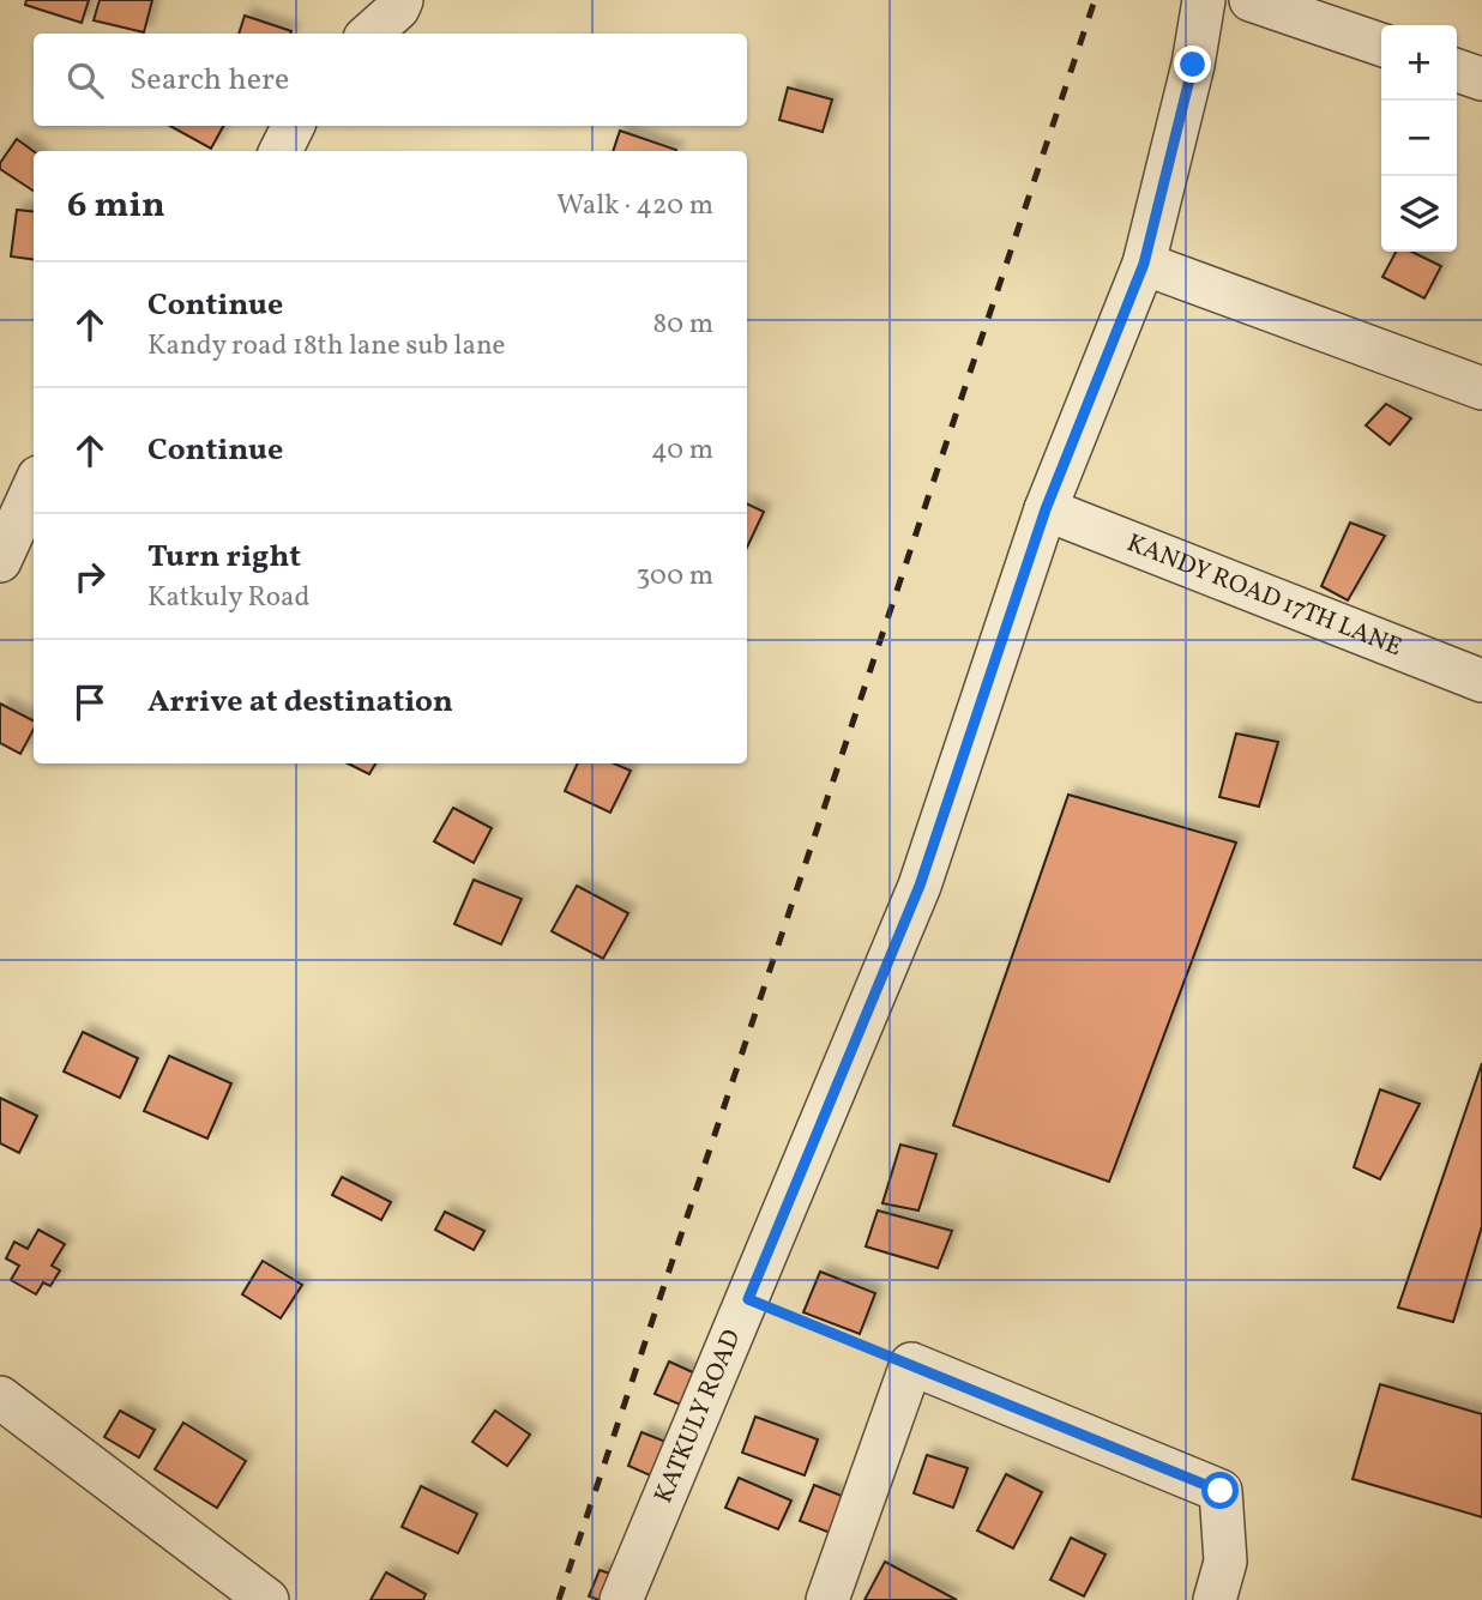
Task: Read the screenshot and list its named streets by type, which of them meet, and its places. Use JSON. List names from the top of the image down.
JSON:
{
  "streets": {
    "street": ["KANDY ROAD 17TH LANE", "KATKULY ROAD"]
  },
  "crossings": [
    ["KANDY ROAD 17TH LANE", "KATKULY ROAD"]
  ],
  "page": {
    "map_buttons": ["+", "−"],
    "search": "Search here",
    "heading": ["6 min", "Walk · 420 m"],
    "list": [
      ["Continue", "Kandy road 18th lane sub lane", "80 m"],
      ["Continue", "40 m"],
      ["Turn right", "Katkuly Road", "300 m"],
      "Arrive at destination"
    ]
  }
}
